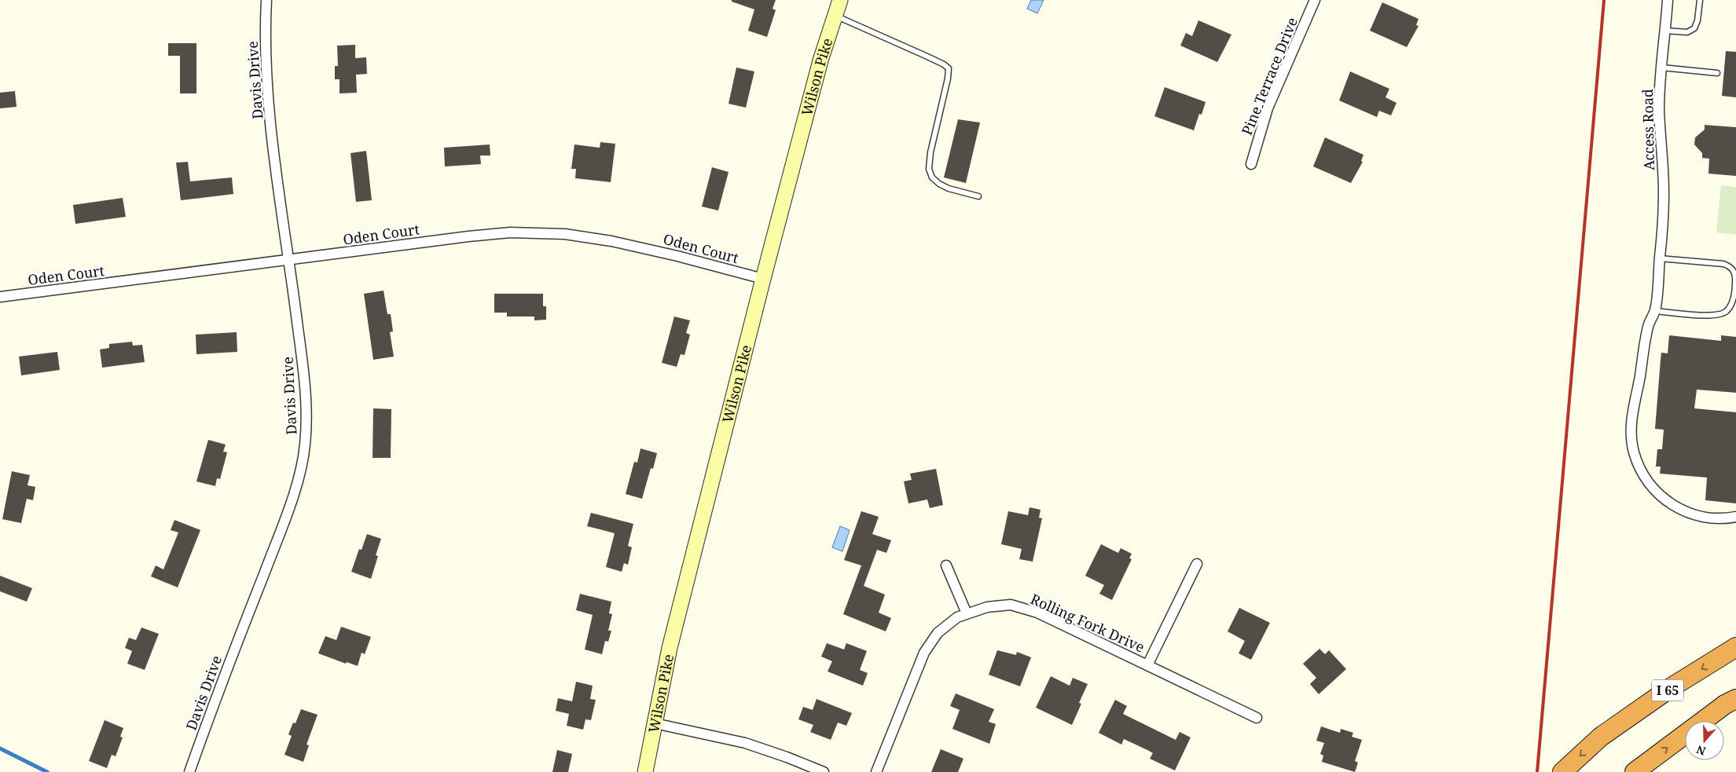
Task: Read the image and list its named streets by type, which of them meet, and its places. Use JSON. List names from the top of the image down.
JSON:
{
  "streets": {
    "highway": ["I 65"],
    "main road": ["Wilson Pike"],
    "street": [
      "Pine Terrace Drive",
      "Davis Drive",
      "Access Road",
      "Oden Court",
      "Rolling Fork Drive"
    ]
  },
  "crossings": [
    ["Wilson Pike", "Oden Court"],
    ["Davis Drive", "Oden Court"]
  ],
  "north": "bottom"
}
